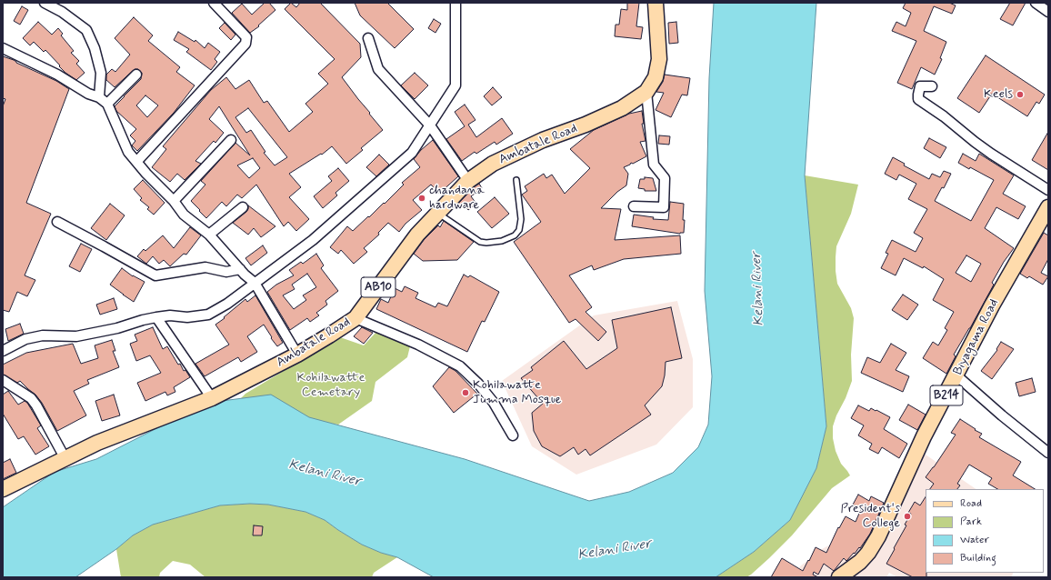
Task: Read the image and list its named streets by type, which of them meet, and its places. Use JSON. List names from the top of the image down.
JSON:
{
  "streets": {
    "main road": [
      "Ambatale Road",
      "AB10",
      "Biyagama Road",
      "B214"
    ]
  },
  "water": ["Kelani River"],
  "parks": ["Kohilawatte Cemetary"],
  "places": [
    "Keels",
    "chandana hardware",
    "Kohilawatte Jumma Mosque",
    "President's College"
  ],
  "legend": [
    "Road",
    "Park",
    "Water",
    "Building"
  ]
}
